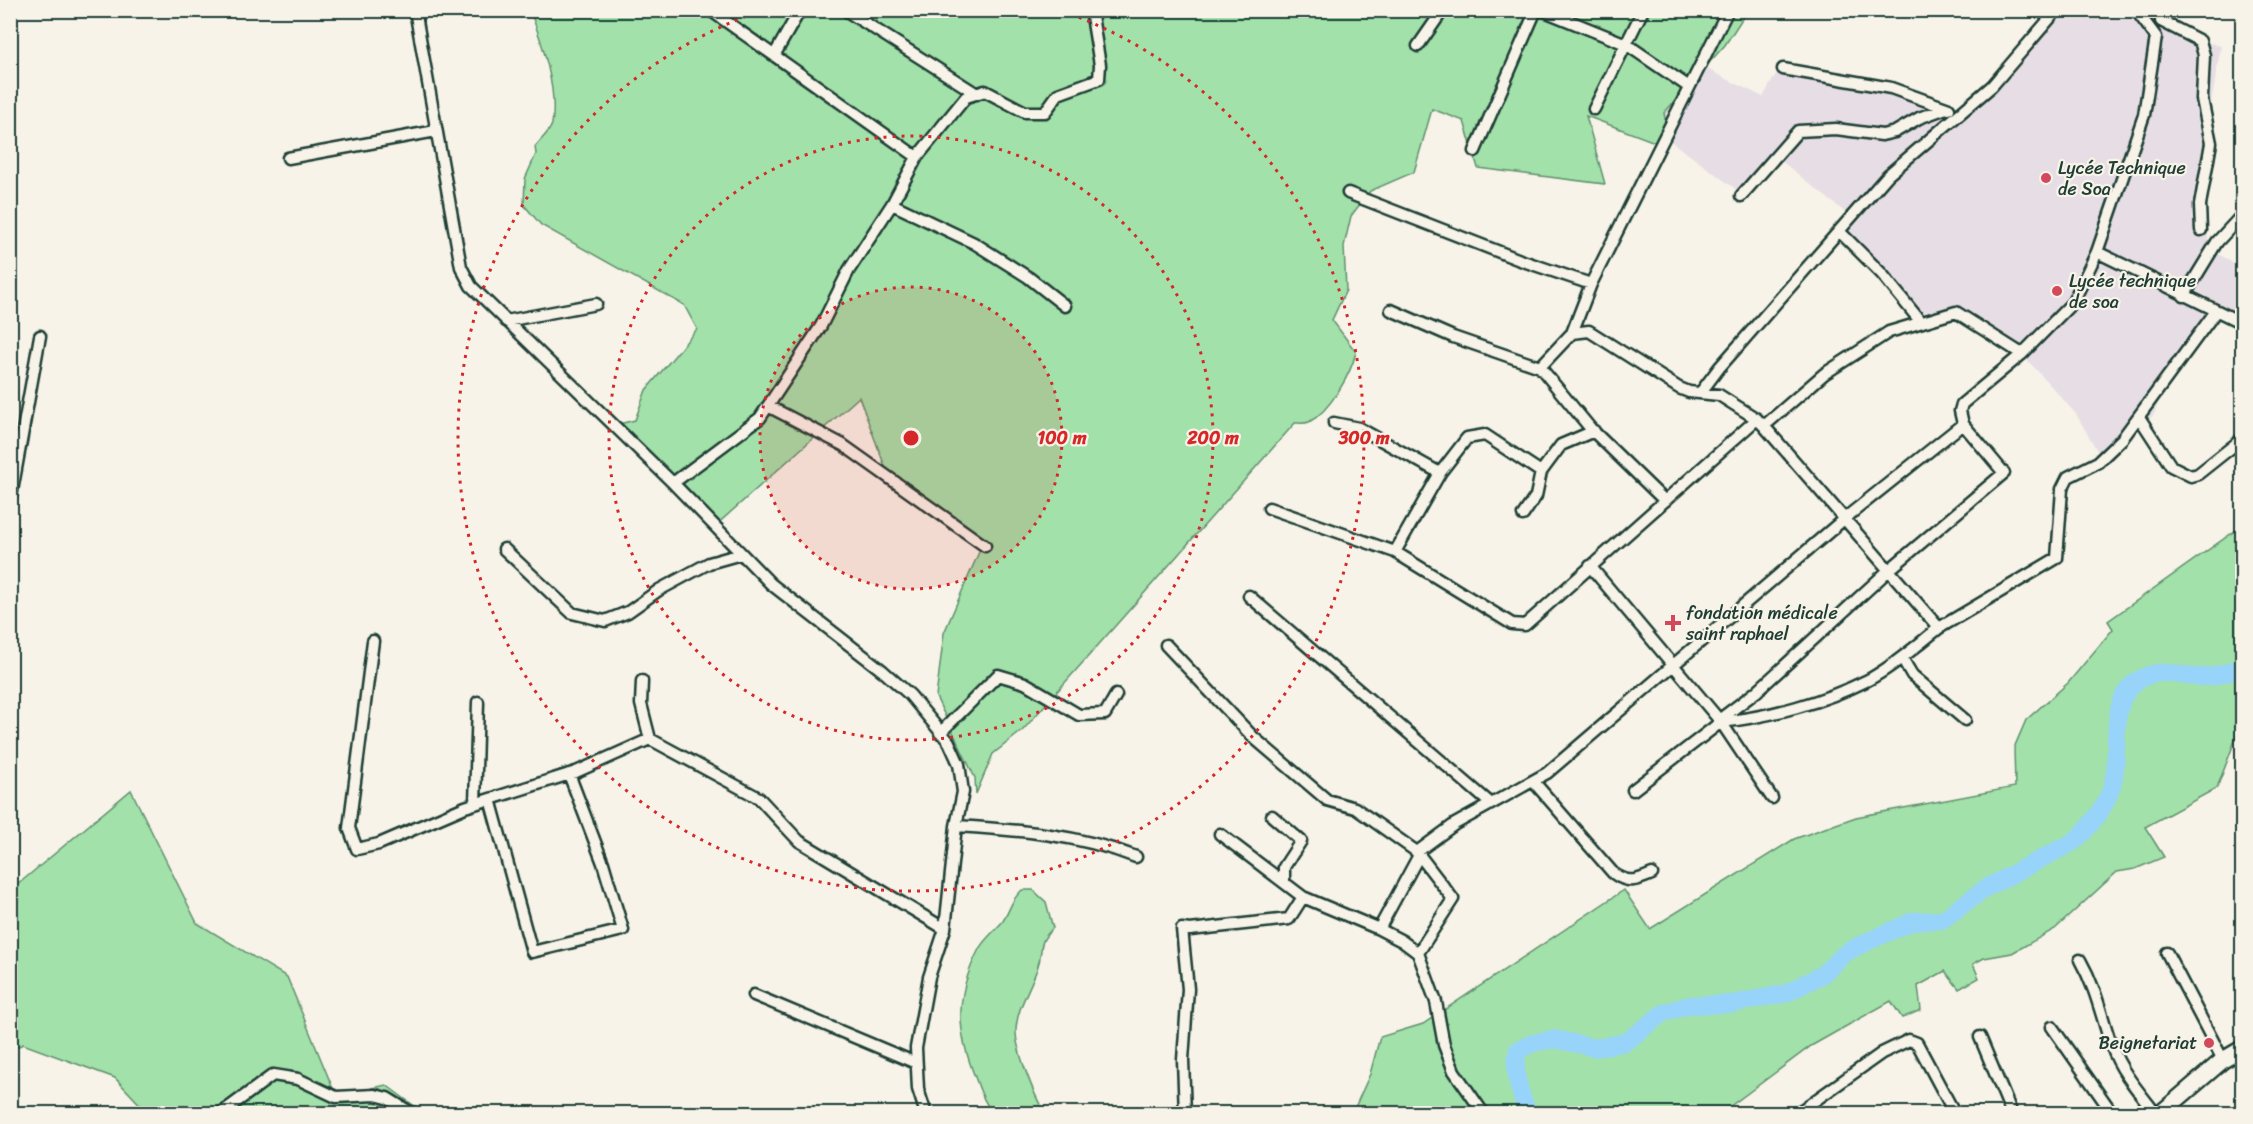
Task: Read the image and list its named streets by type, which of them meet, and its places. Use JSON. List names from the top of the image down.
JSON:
{
  "places": {
    "other": ["Lycée Technique de Soa", "Lycée technique de soa", "Beignetariat"],
    "health": ["fondation médicale saint raphael"]
  },
  "rings": ["100 m", "200 m", "300 m"]
}
